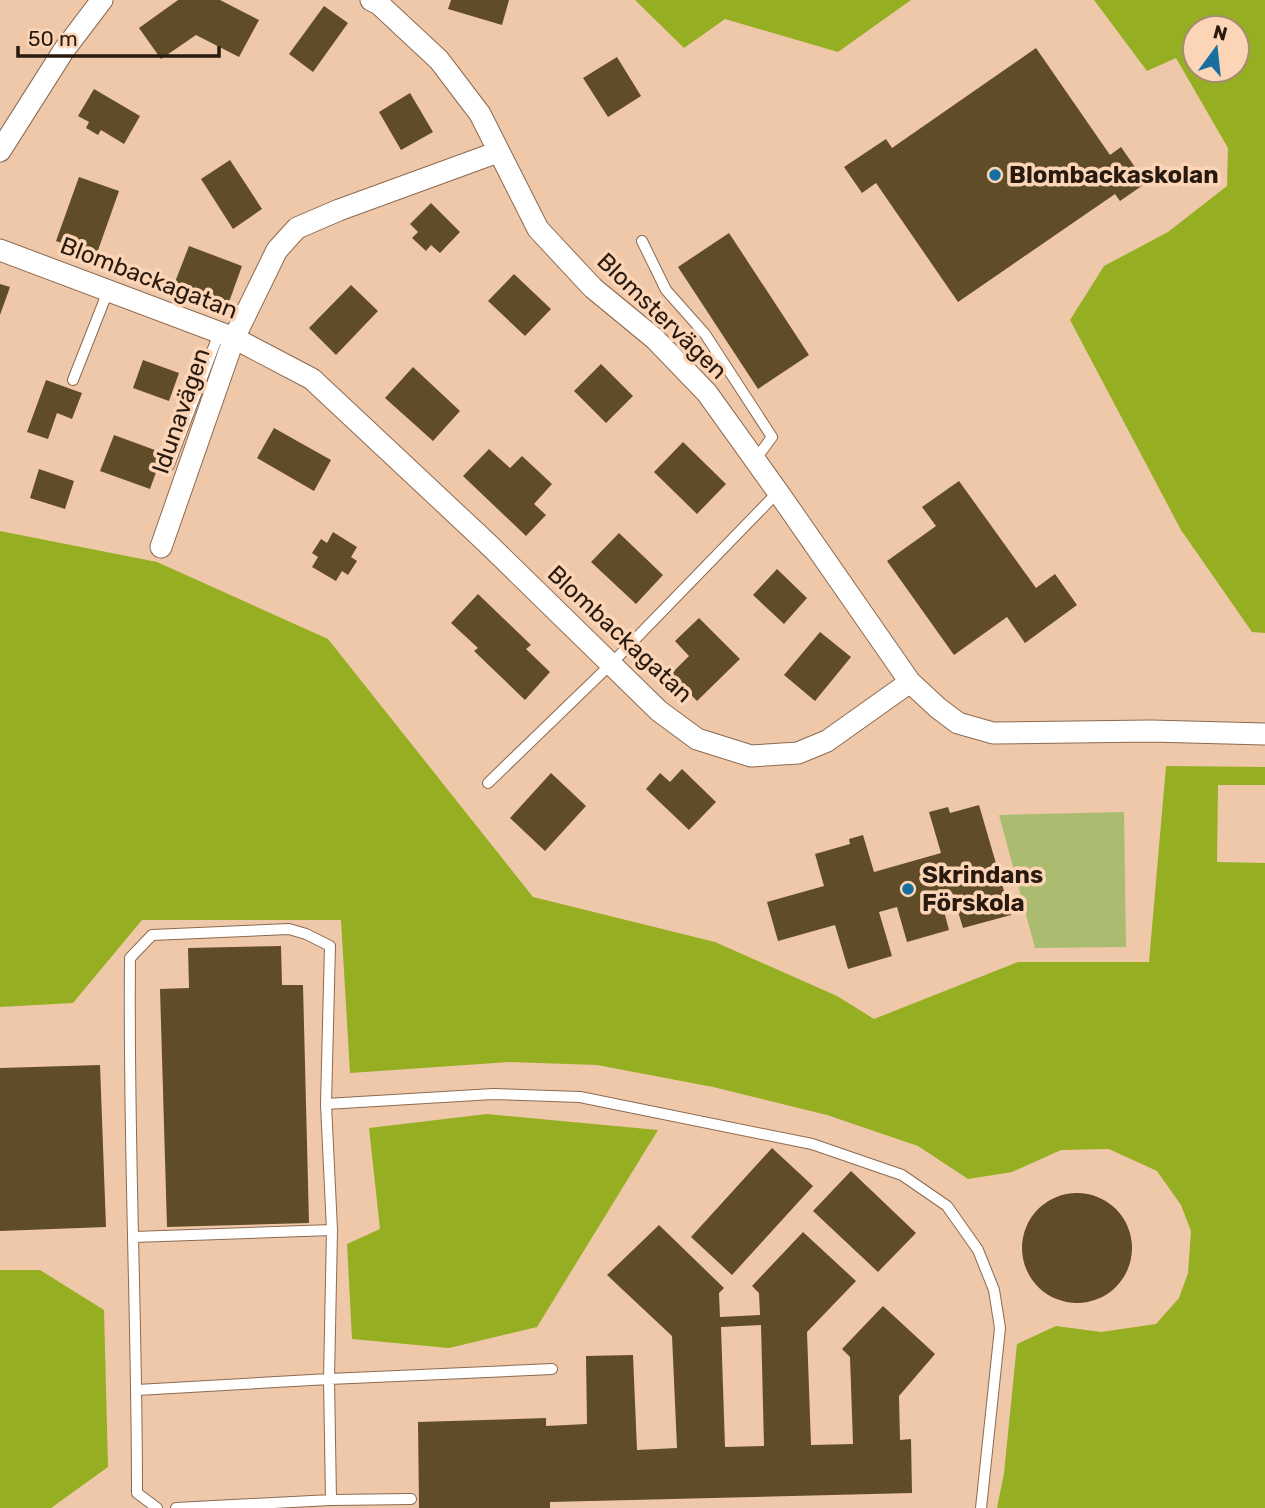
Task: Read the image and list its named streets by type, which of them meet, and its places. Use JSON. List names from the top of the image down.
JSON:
{
  "streets": {
    "street": ["Blombackagatan", "Blomstervägen", "Idunavägen"]
  },
  "crossings": [
    ["Blombackagatan", "Blomstervägen"],
    ["Blombackagatan", "Idunavägen"],
    ["Blomstervägen", "Idunavägen"]
  ],
  "places": ["Blombackaskolan", "Skrindans Förskola"],
  "scale_bar": "50 m",
  "north": "top"
}
